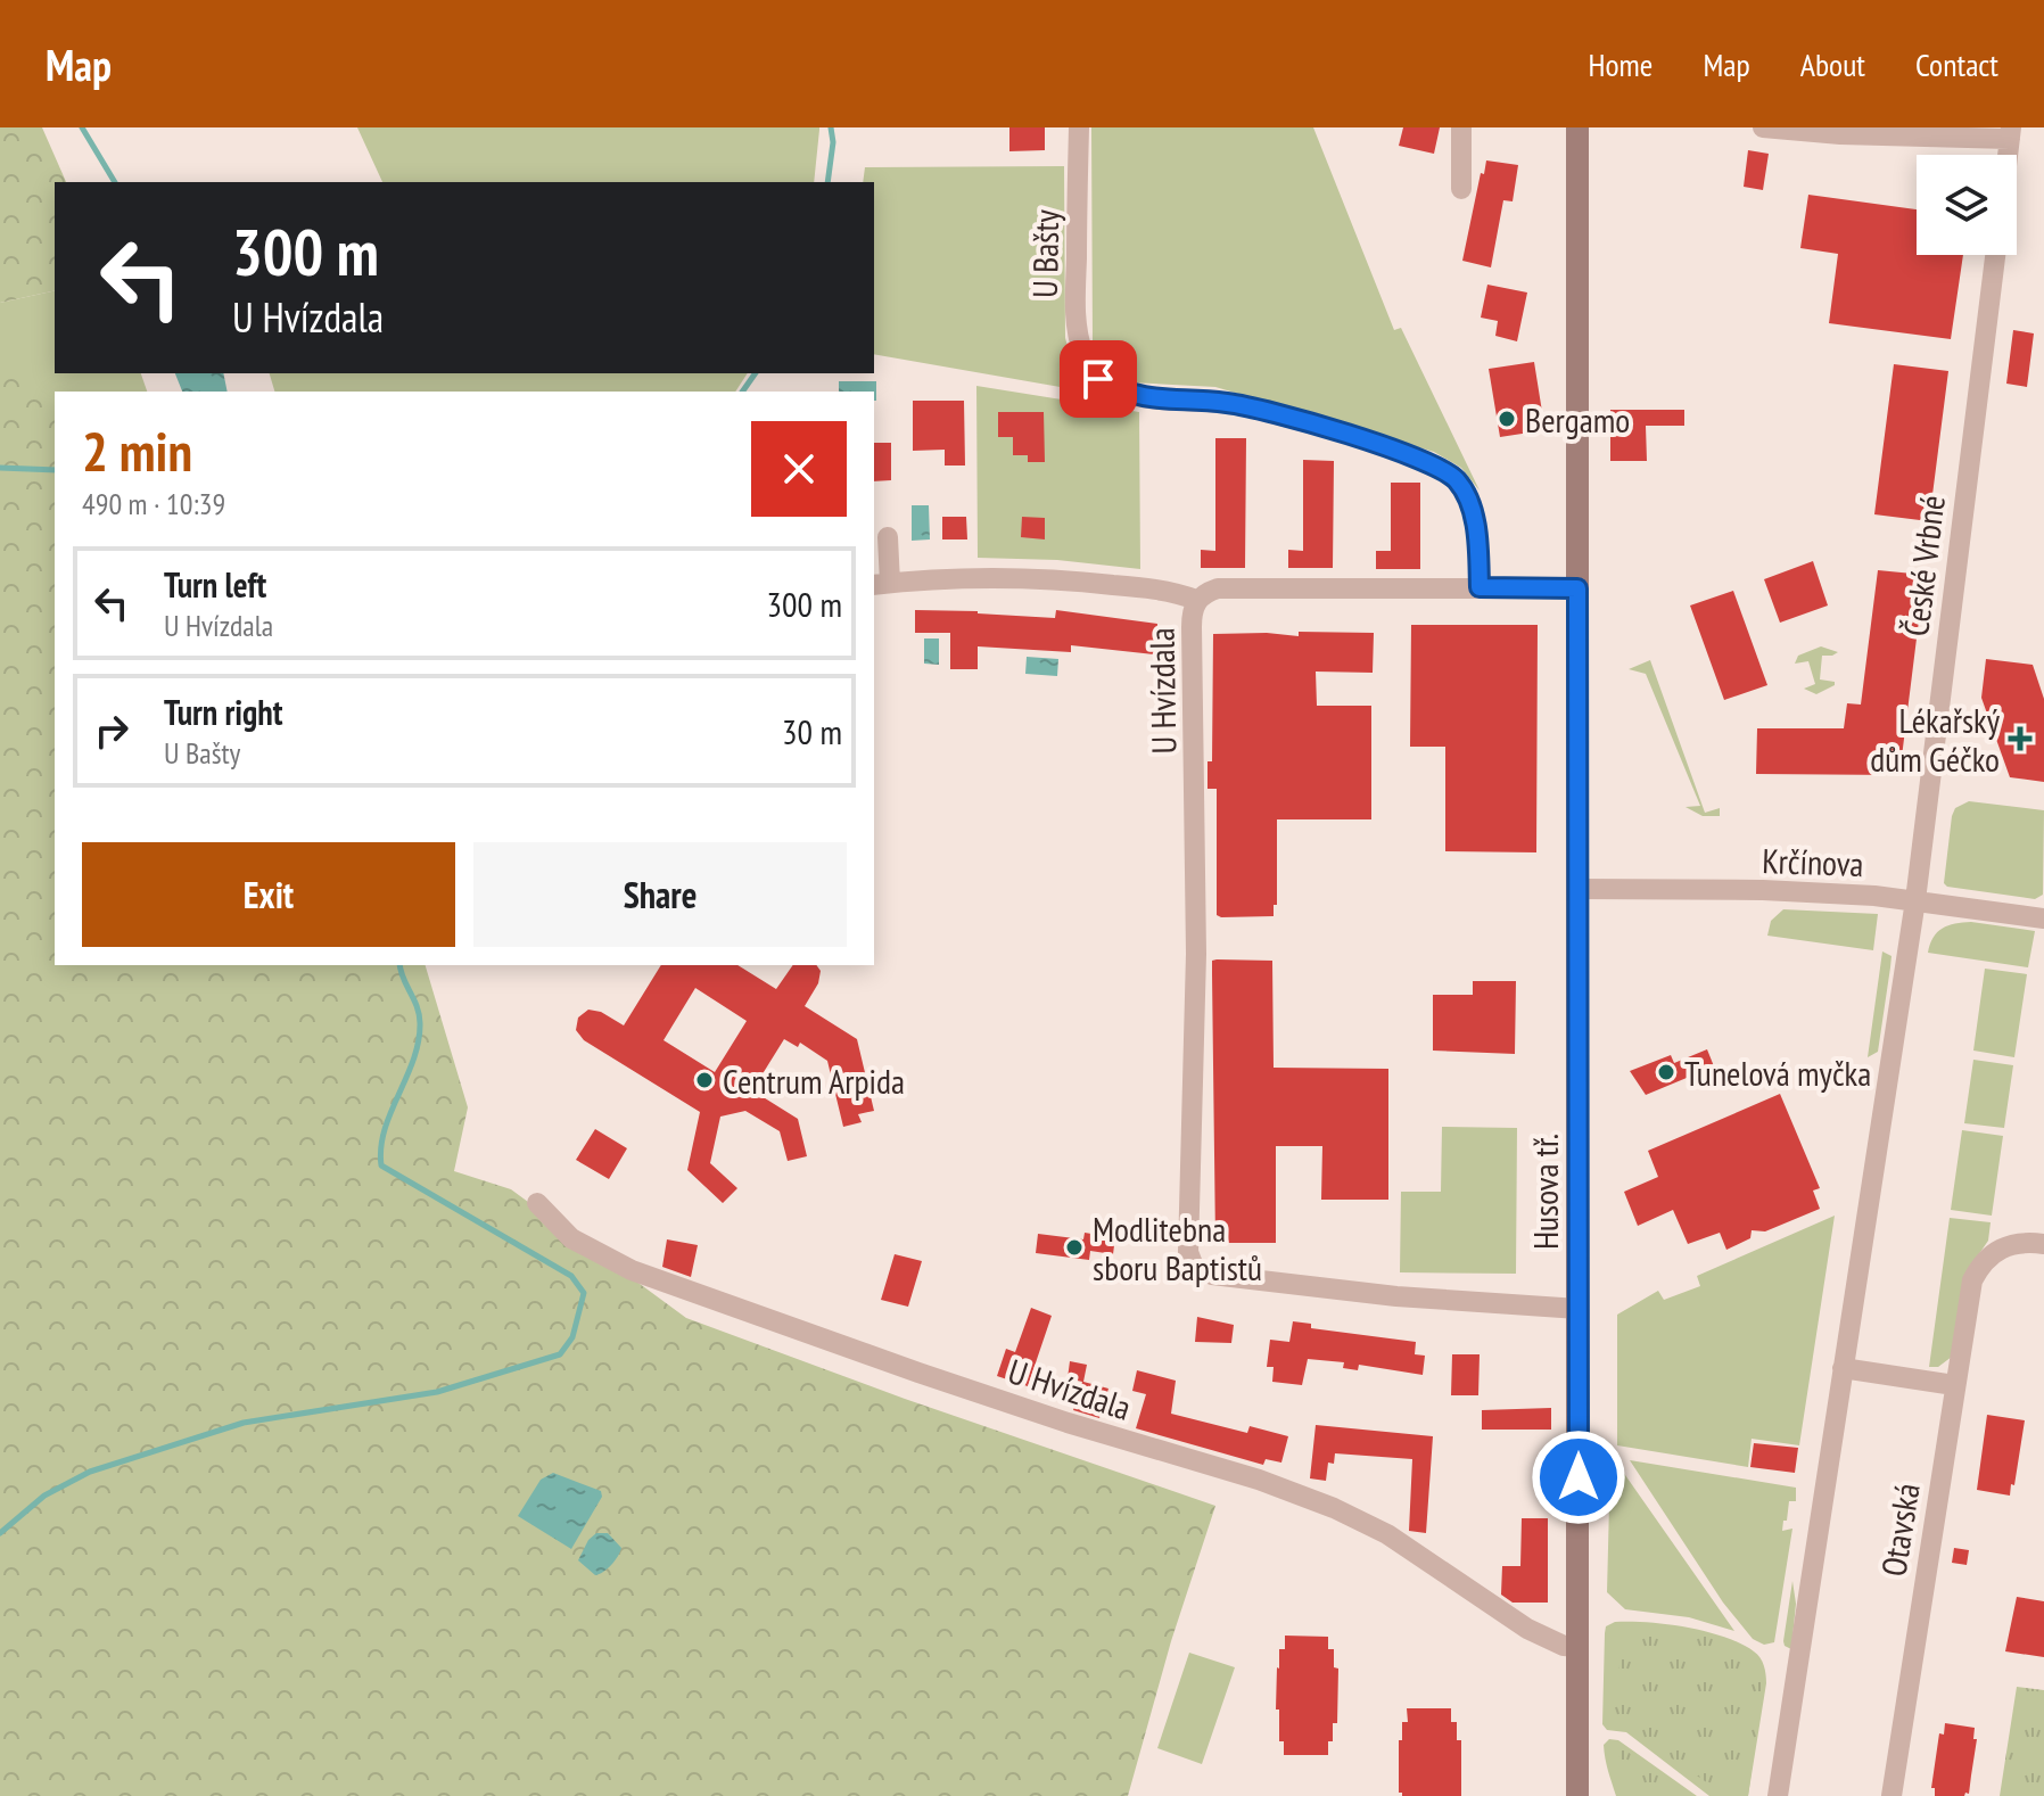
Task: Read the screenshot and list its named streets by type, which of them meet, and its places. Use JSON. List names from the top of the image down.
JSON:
{
  "streets": {
    "street": [
      "U Bašty",
      "České Vrbné",
      "U Hvízdala",
      "Krčínova",
      "Husova tř.",
      "Otavská"
    ]
  },
  "crossings": [
    ["U Bašty", "U Hvízdala"],
    ["České Vrbné", "Krčínova"],
    ["U Hvízdala", "Husova tř."],
    ["Krčínova", "Husova tř."]
  ],
  "places": {
    "other": [
      "Bergamo",
      "Tunelová myčka",
      "Centrum Arpida",
      "Modlitebna sboru Baptistů"
    ],
    "health": ["Lékařský dům Géčko"]
  },
  "page": {
    "header": "Map",
    "nav": [
      "Home",
      "Map",
      "About",
      "Contact"
    ],
    "turn": ["300 m", "U Hvízdala"],
    "heading": ["2 min", "490 m · 10:39"],
    "list": [
      {
        "name": "Turn left",
        "note": "U Hvízdala",
        "value": "300 m"
      },
      {
        "name": "Turn right",
        "note": "U Bašty",
        "value": "30 m"
      }
    ],
    "buttons": ["Exit", "Share"]
  }
}
